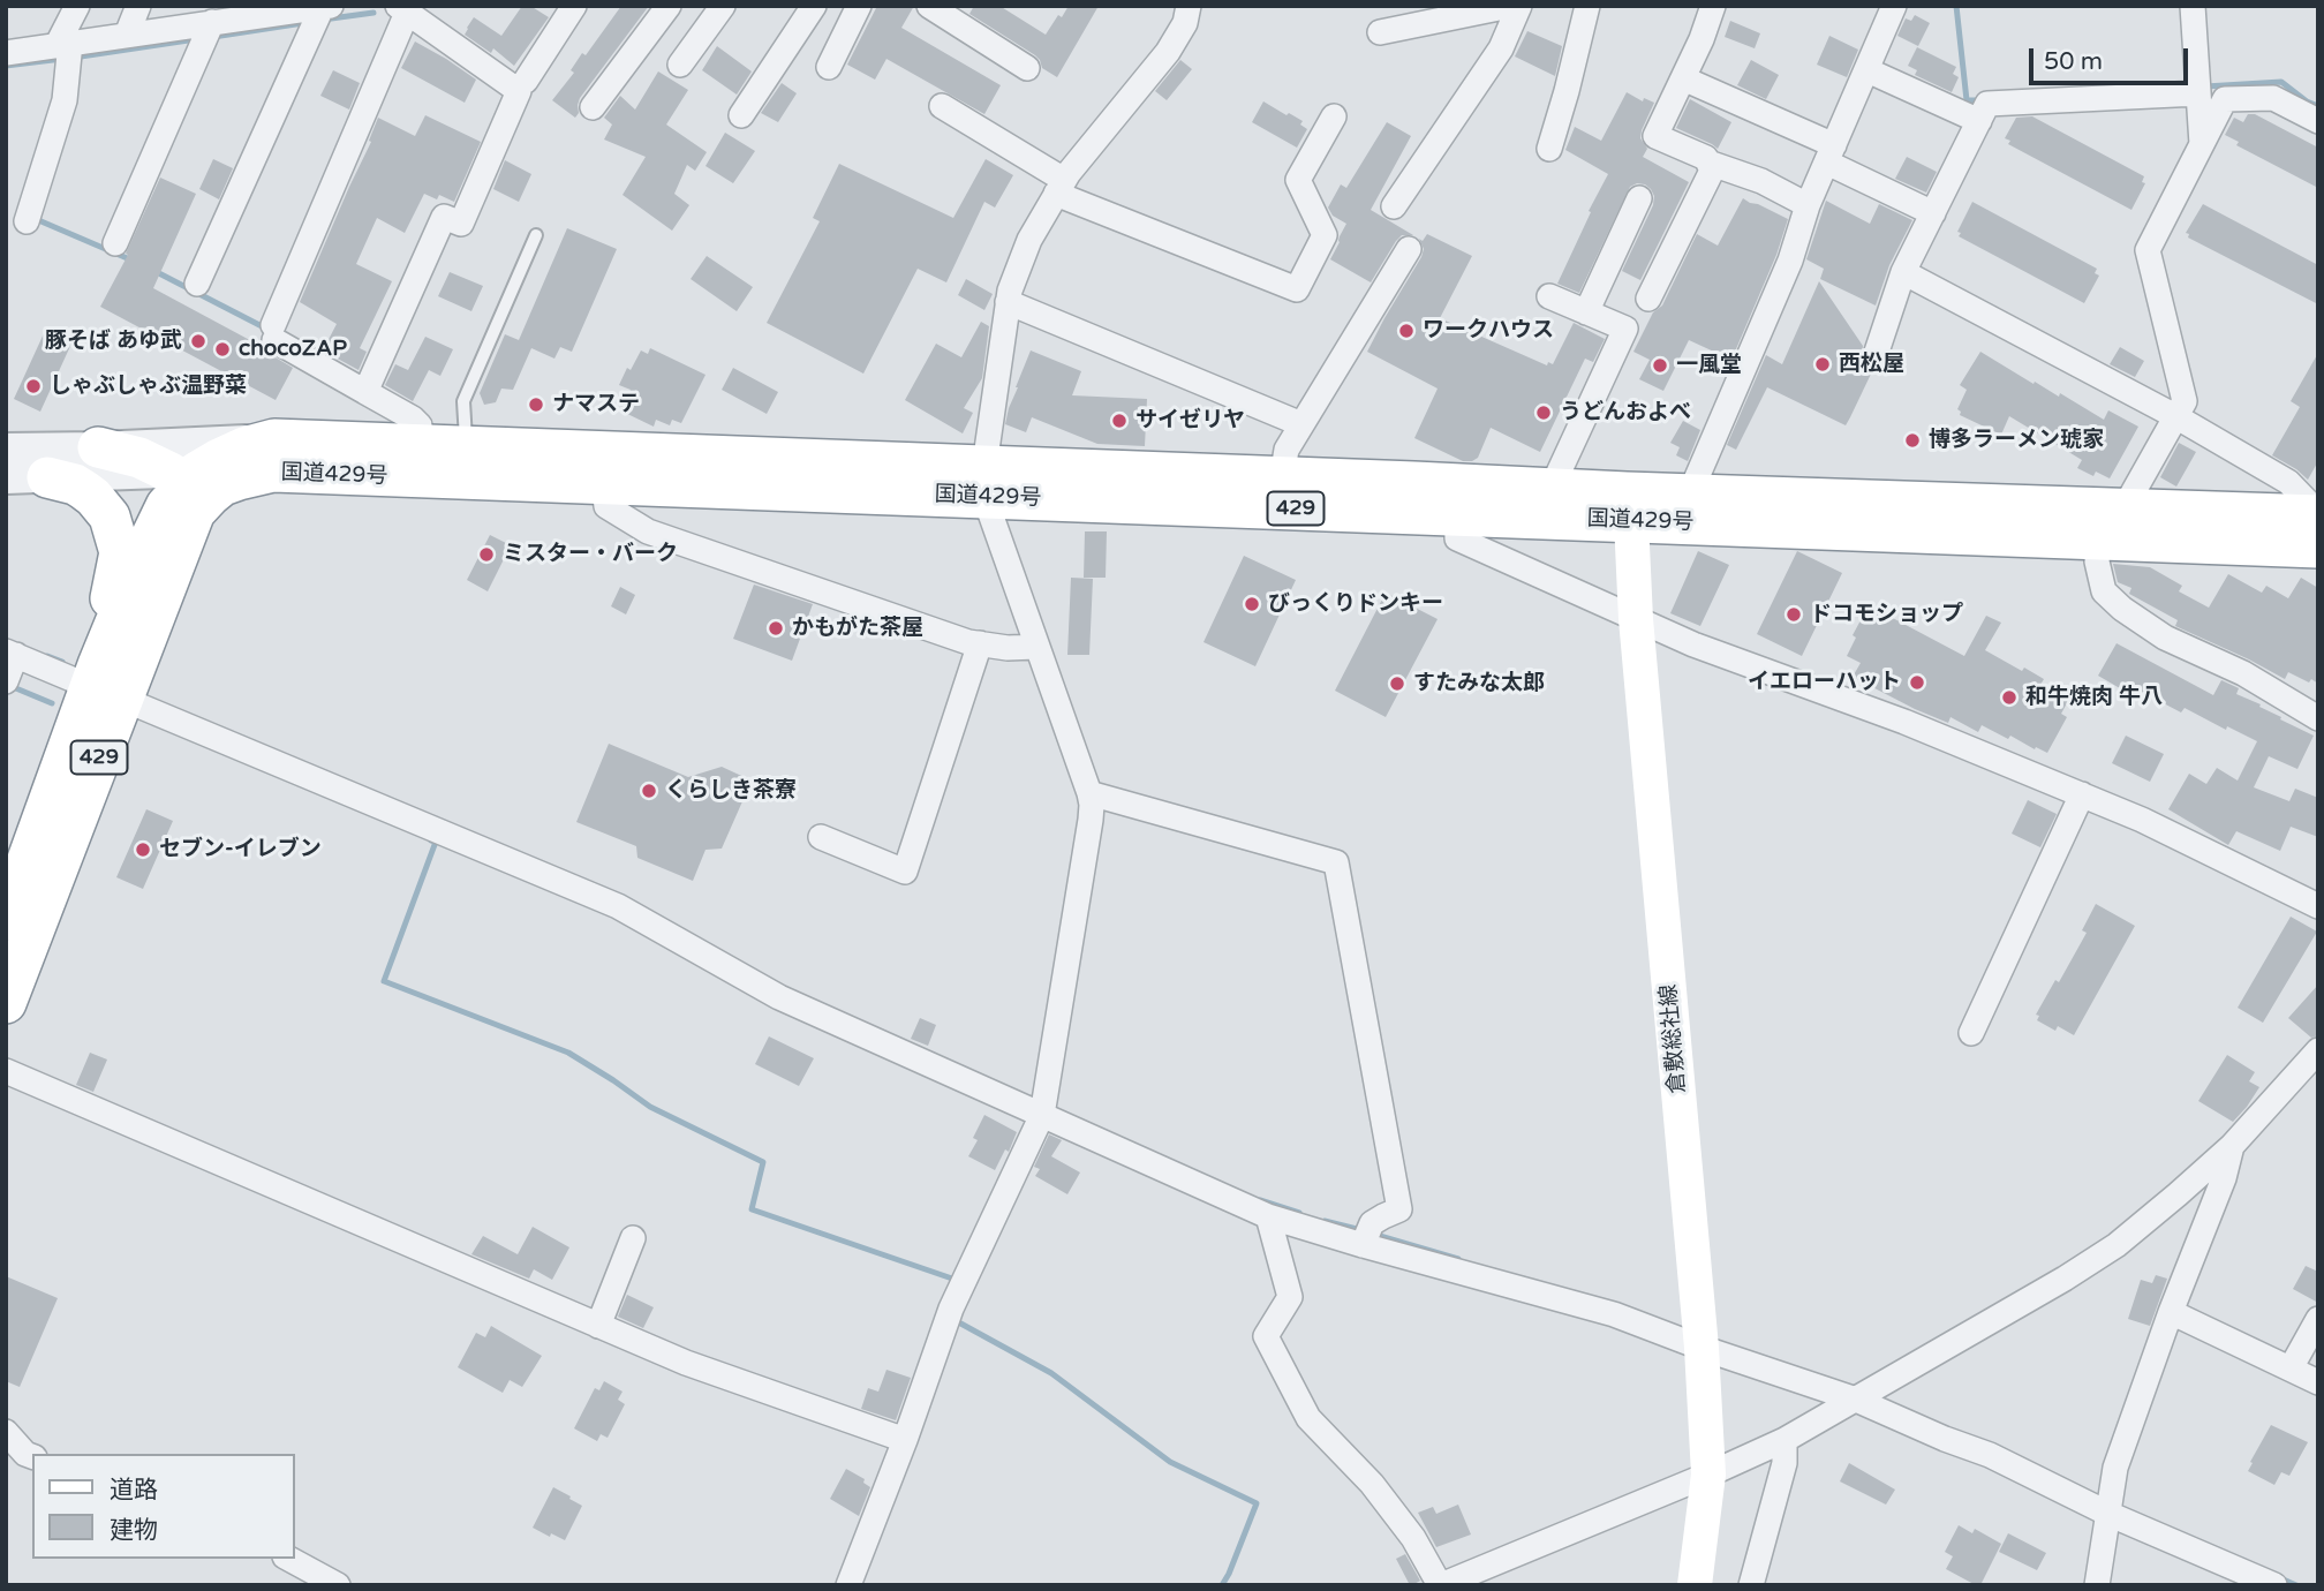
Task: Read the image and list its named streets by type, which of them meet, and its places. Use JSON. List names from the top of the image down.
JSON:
{
  "streets": {
    "highway": ["国道429号", "429"],
    "main road": ["倉敷総社線"]
  },
  "crossings": [
    ["国道429号", "倉敷総社線"]
  ],
  "places": [
    "ワークハウス",
    "豚そば あゆ武",
    "chocoZAP",
    "西松屋",
    "一風堂",
    "しゃぶしゃぶ温野菜",
    "ナマステ",
    "うどんおよべ",
    "サイゼリヤ",
    "博多ラーメン琥家",
    "ミスター・バーク",
    "びっくりドンキー",
    "ドコモショップ",
    "かもがた茶屋",
    "イエローハット",
    "すたみな太郎",
    "和牛焼肉 牛八",
    "くらしき茶寮",
    "セブン-イレブン"
  ],
  "legend": ["道路", "建物"],
  "scale_bar": "50 m"
}
